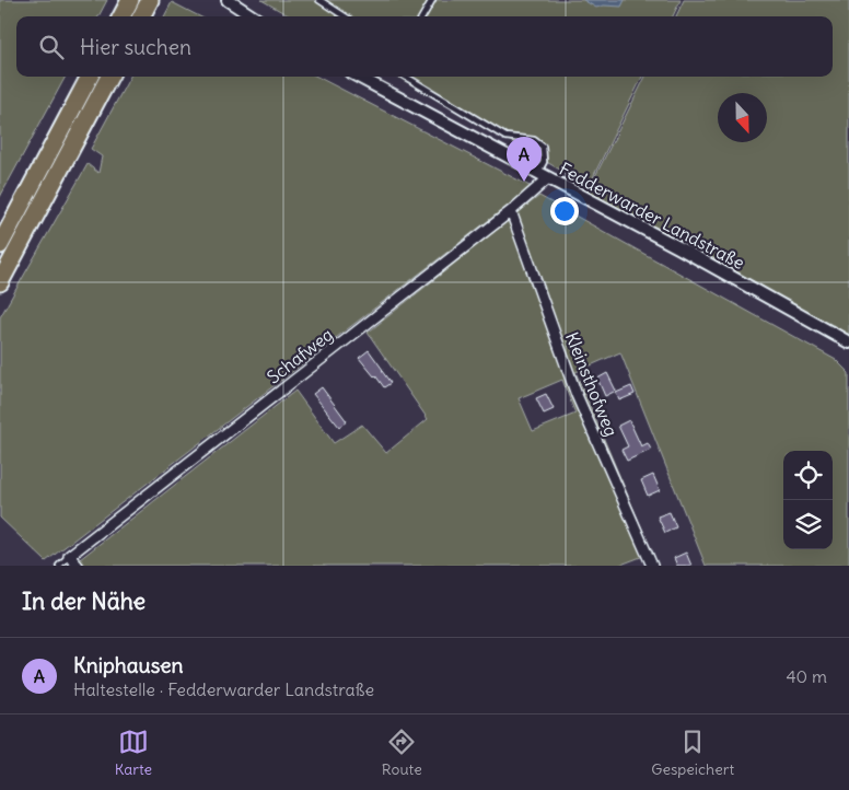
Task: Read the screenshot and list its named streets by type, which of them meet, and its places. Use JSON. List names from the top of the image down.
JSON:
{
  "streets": {
    "street": ["Fedderwarder Landstraße", "Schafweg", "Kleinsthofweg"]
  },
  "crossings": [
    ["Fedderwarder Landstraße", "Schafweg"],
    ["Schafweg", "Kleinsthofweg"]
  ],
  "north": "bottom",
  "page": {
    "search": "Hier suchen",
    "pins": "A",
    "heading": "In der Nähe",
    "list": [
      {
        "mark": "A",
        "name": "Kniphausen",
        "note": "Haltestelle · Fedderwarder Landstraße",
        "value": "40 m"
      }
    ],
    "nav": ["Karte", "Route", "Gespeichert"]
  }
}
